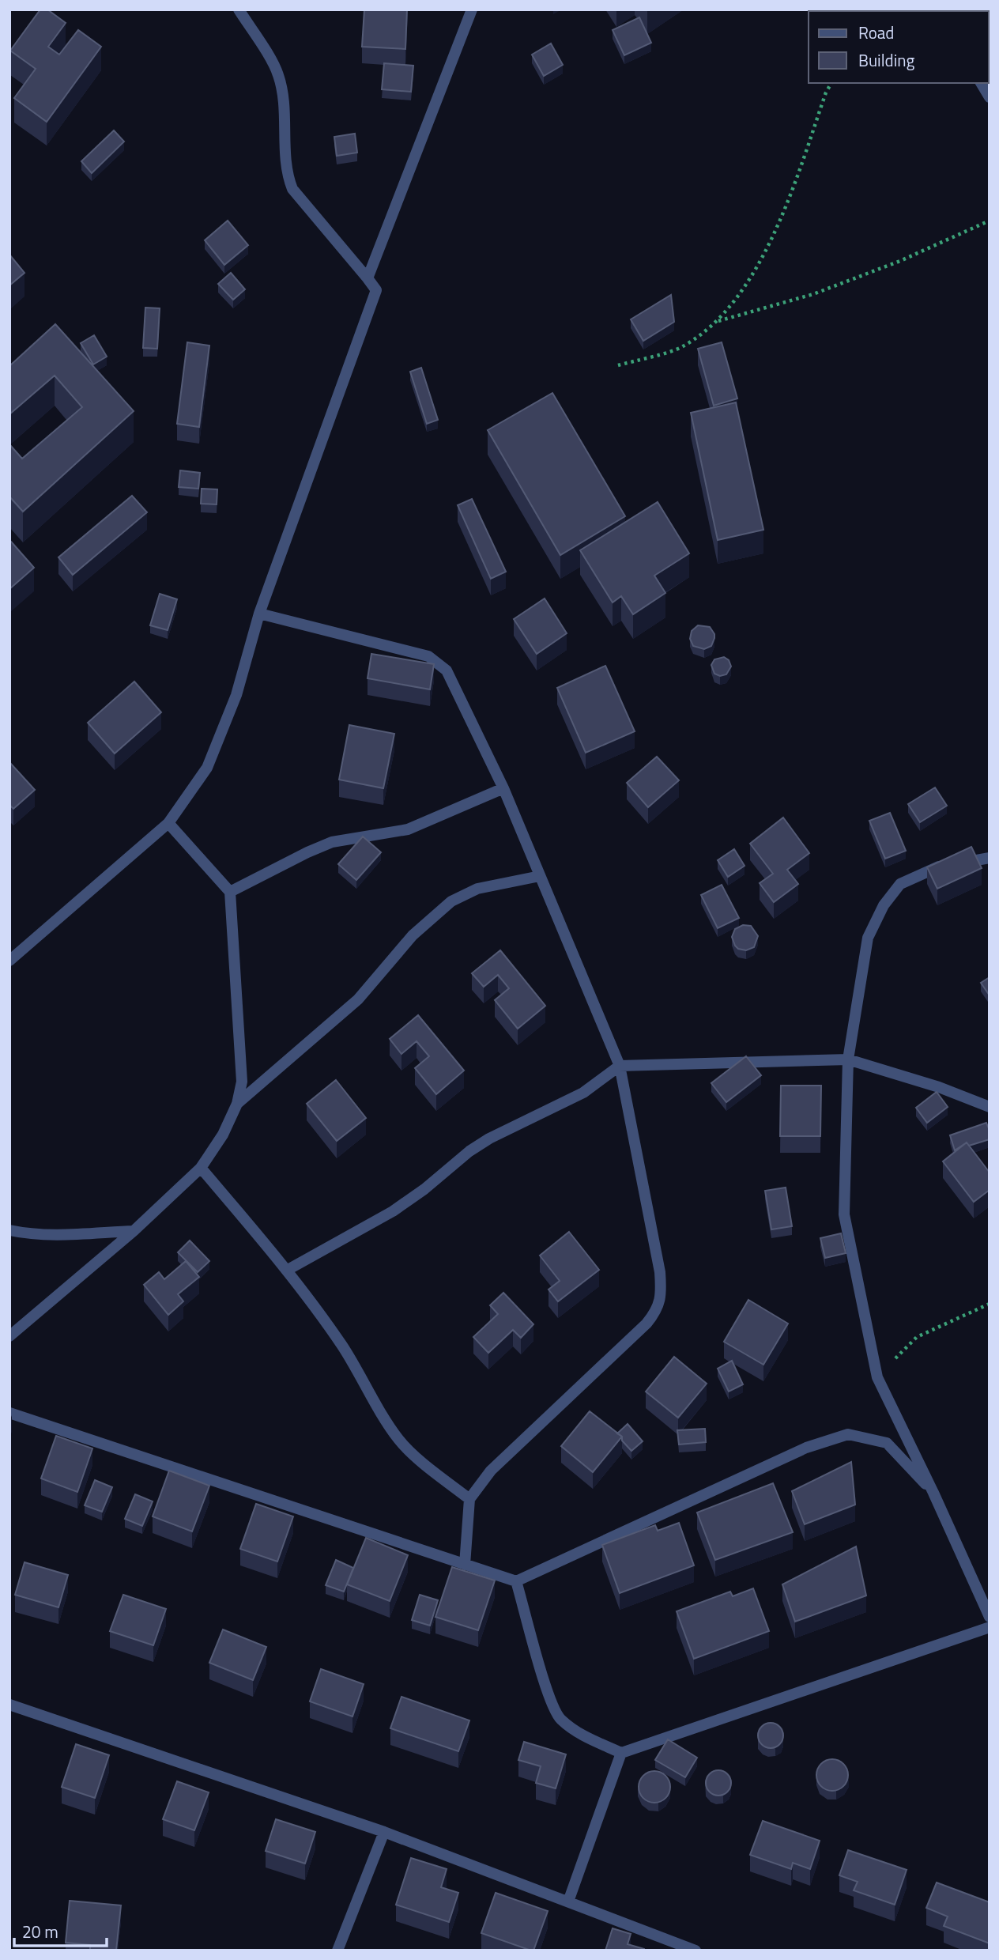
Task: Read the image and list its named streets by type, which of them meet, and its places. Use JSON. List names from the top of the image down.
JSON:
{
  "legend": ["Road", "Building"],
  "scale_bar": "20 m"
}
